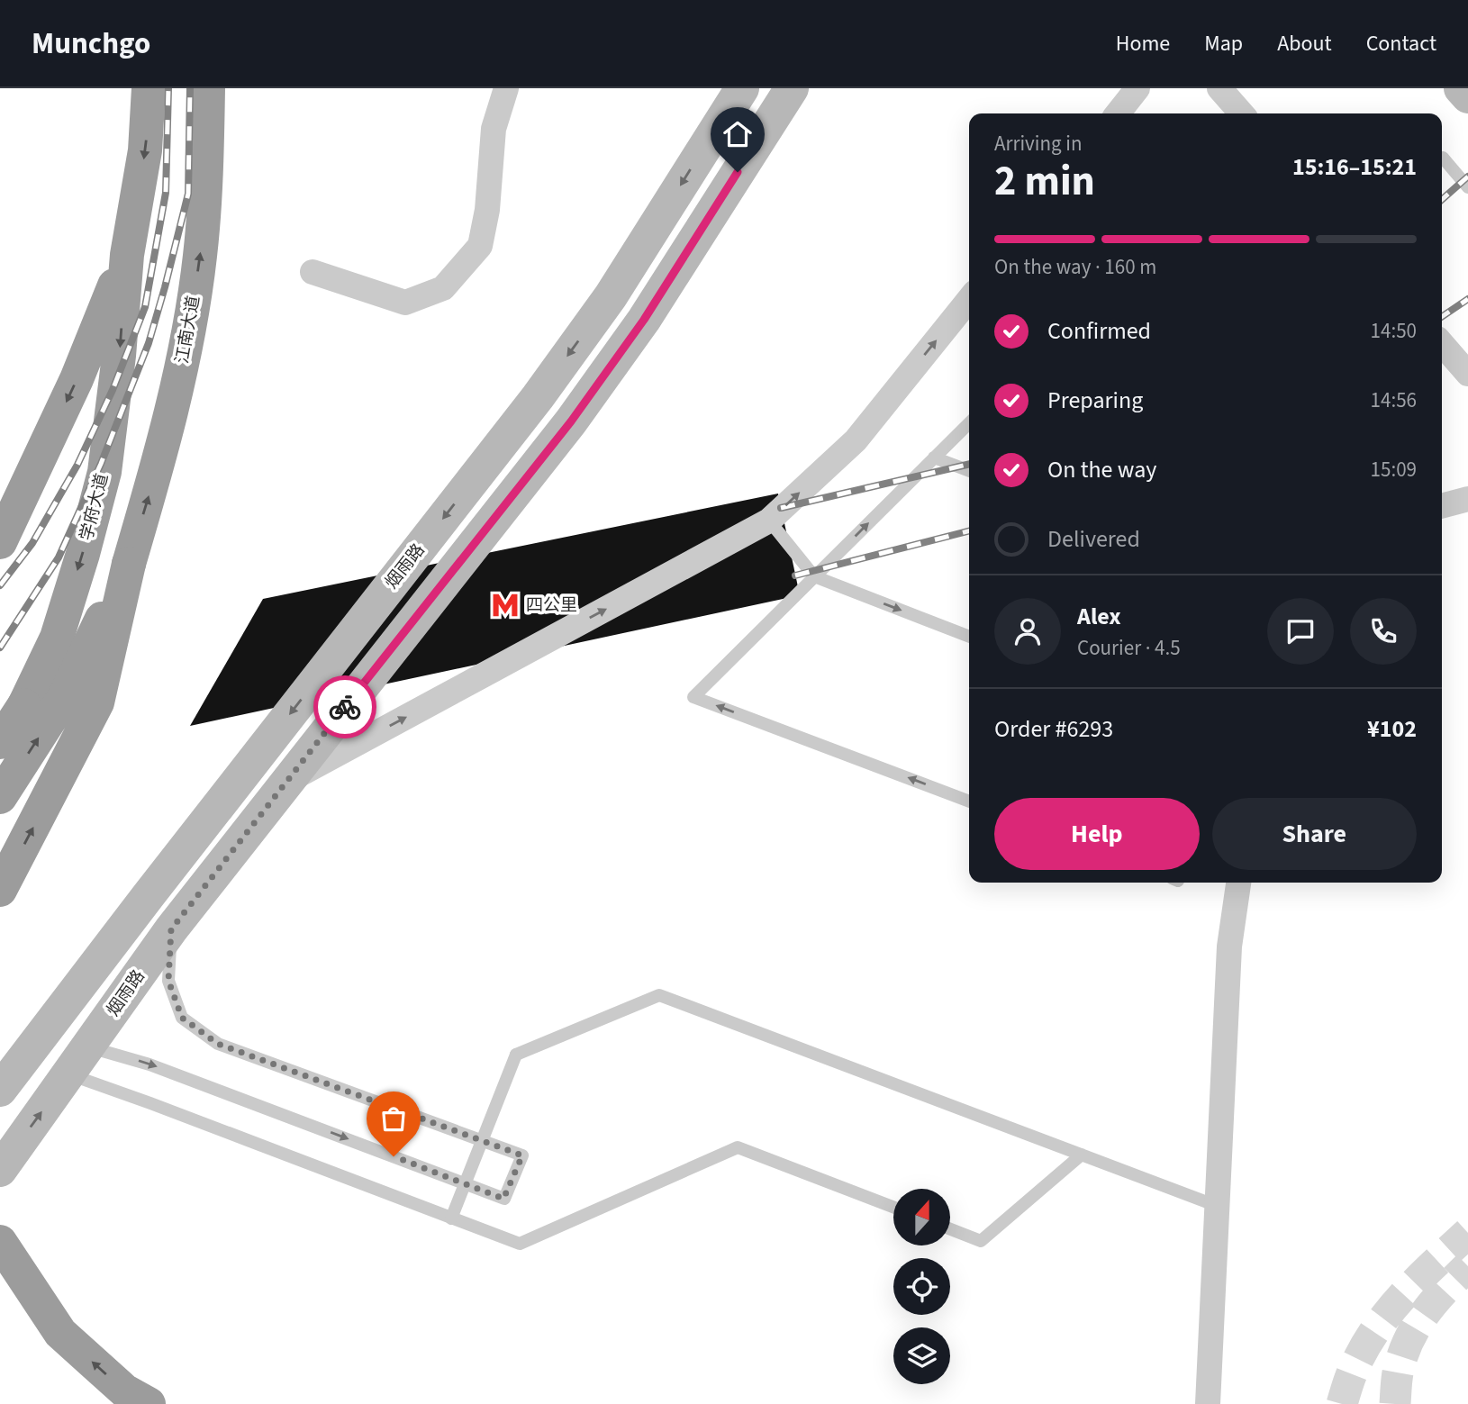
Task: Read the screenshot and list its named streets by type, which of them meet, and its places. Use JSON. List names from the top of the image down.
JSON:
{
  "streets": {
    "highway": ["江南大道", "学府大道"],
    "main road": ["烟雨路"]
  },
  "places": {
    "metro station": ["四公里"]
  },
  "north": "top",
  "page": {
    "header": "Munchgo",
    "nav": [
      "Home",
      "Map",
      "About",
      "Contact"
    ],
    "heading": ["2 min", "Arriving in", "15:16–15:21"],
    "panel": [
      "Alex",
      "Courier · 4.5",
      "Order #6293",
      "¥102"
    ],
    "bar": "On the way · 160 m",
    "list": [
      ["Confirmed", "14:50"],
      ["Preparing", "14:56"],
      ["On the way", "15:09"],
      "Delivered"
    ],
    "buttons": ["Help", "Share"]
  }
}
